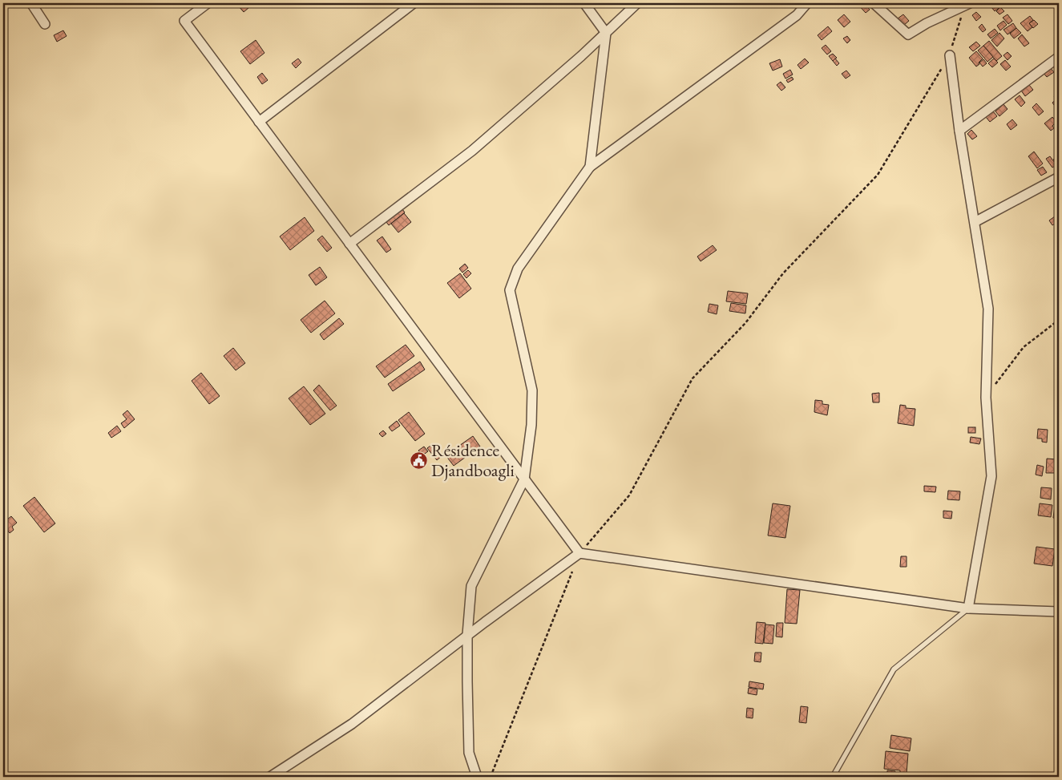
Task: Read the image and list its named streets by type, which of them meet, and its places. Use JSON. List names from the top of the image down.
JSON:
{
  "places": {
    "public building": ["Résidence Djandboagli"]
  }
}
